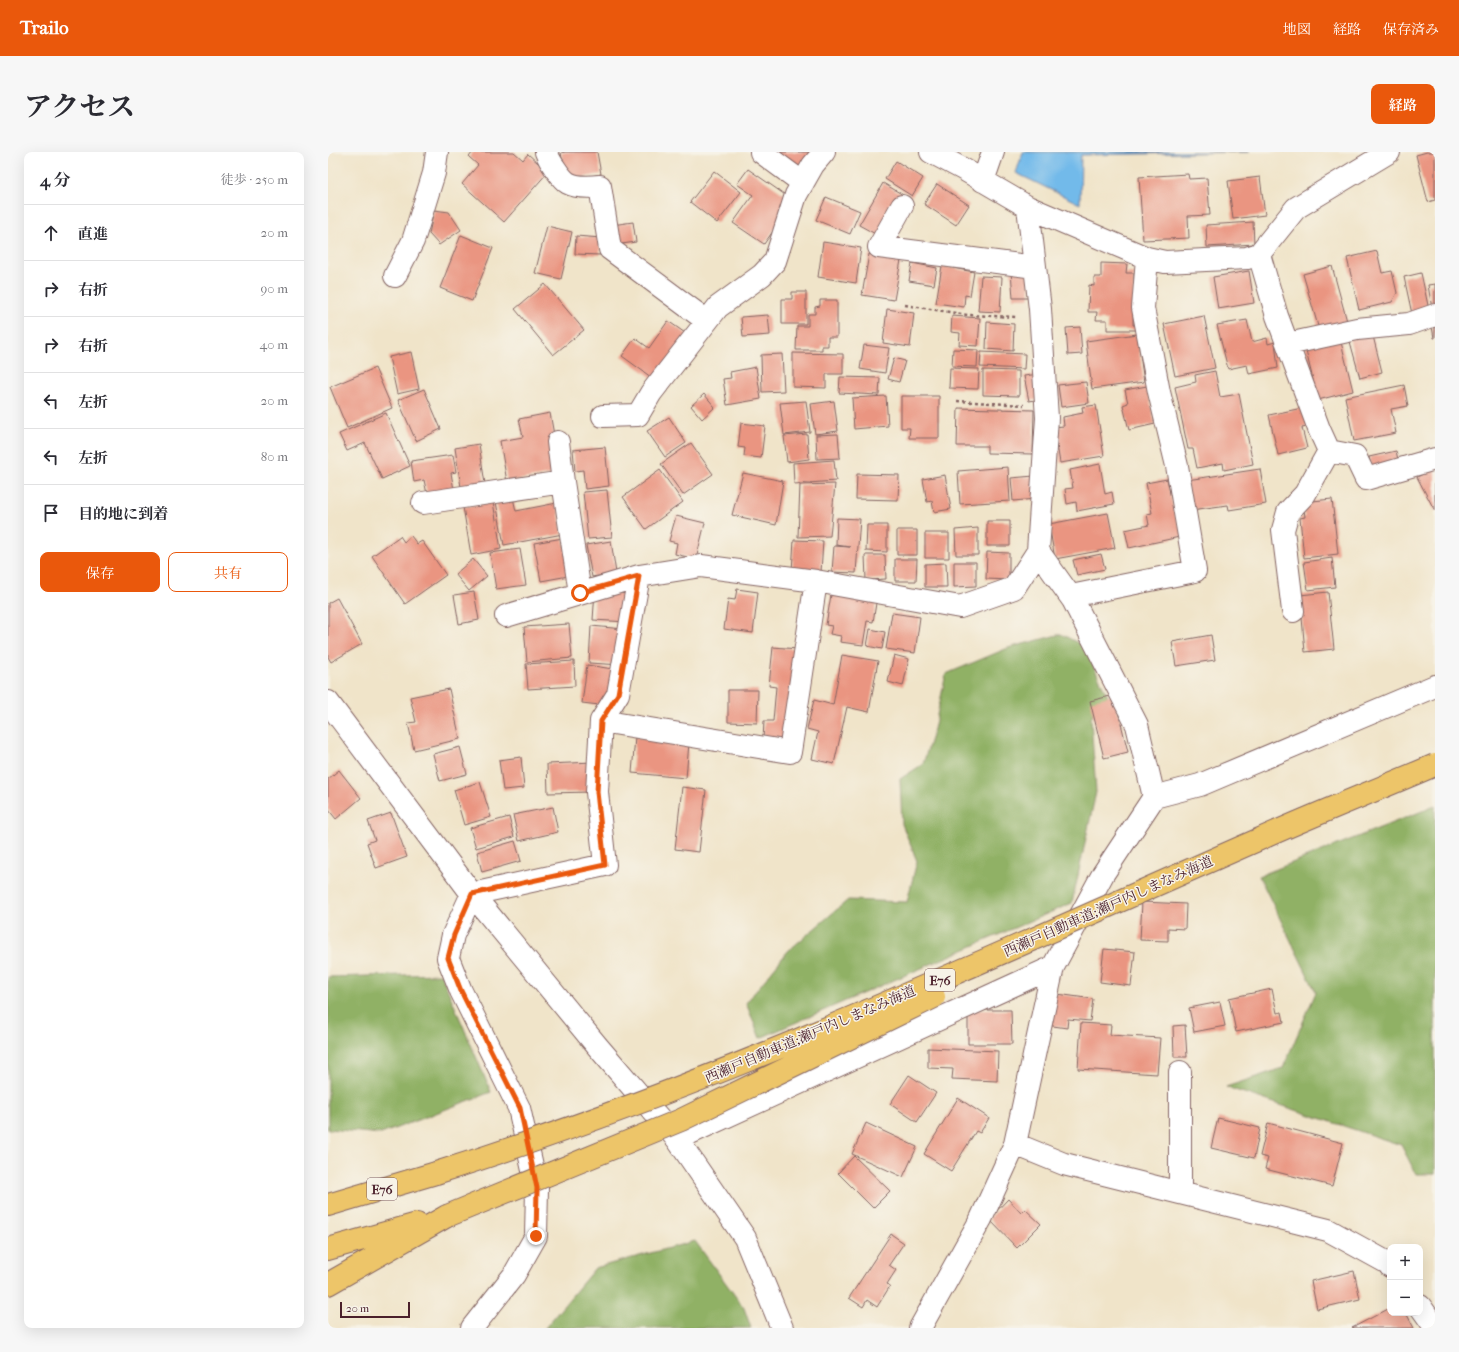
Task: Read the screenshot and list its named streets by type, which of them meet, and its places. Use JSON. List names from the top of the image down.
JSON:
{
  "streets": {
    "highway": ["西瀬戸自動車道;瀬戸内しまなみ海道", "E76"]
  },
  "scale_bar": "20 m",
  "page": {
    "header": "Trailo",
    "nav": ["地図", "経路", "保存済み"],
    "title": "アクセス",
    "buttons": [
      "経路",
      ["保存", "共有"]
    ],
    "heading": ["4 分", "徒歩 · 250 m"],
    "list": [
      ["直進", "20 m"],
      ["右折", "90 m"],
      ["右折", "40 m"],
      ["左折", "20 m"],
      ["左折", "80 m"],
      "目的地に到着"
    ],
    "map_buttons": ["+", "−"],
    "scale": "20 m"
  }
}
